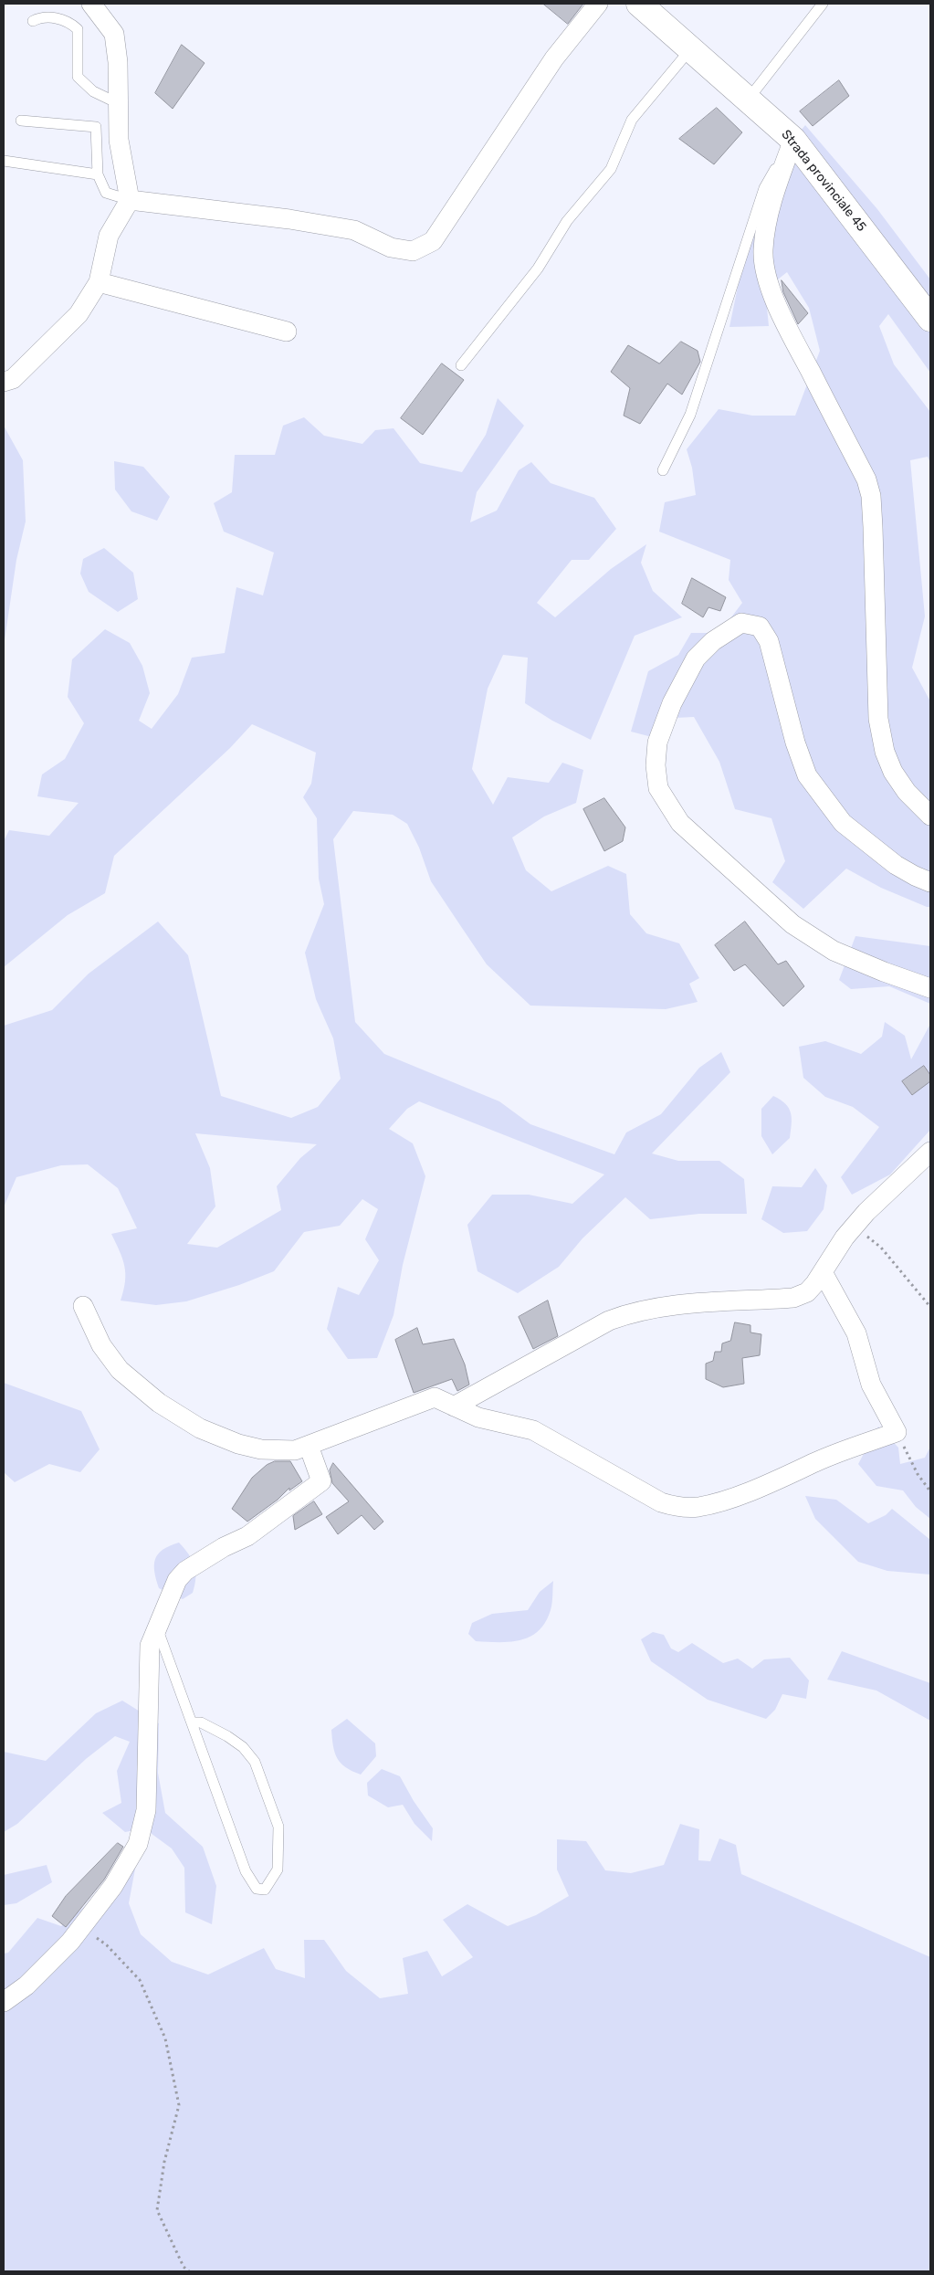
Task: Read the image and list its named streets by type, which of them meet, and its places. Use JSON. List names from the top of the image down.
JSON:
{
  "streets": {
    "main road": ["Strada provinciale 45"]
  }
}
